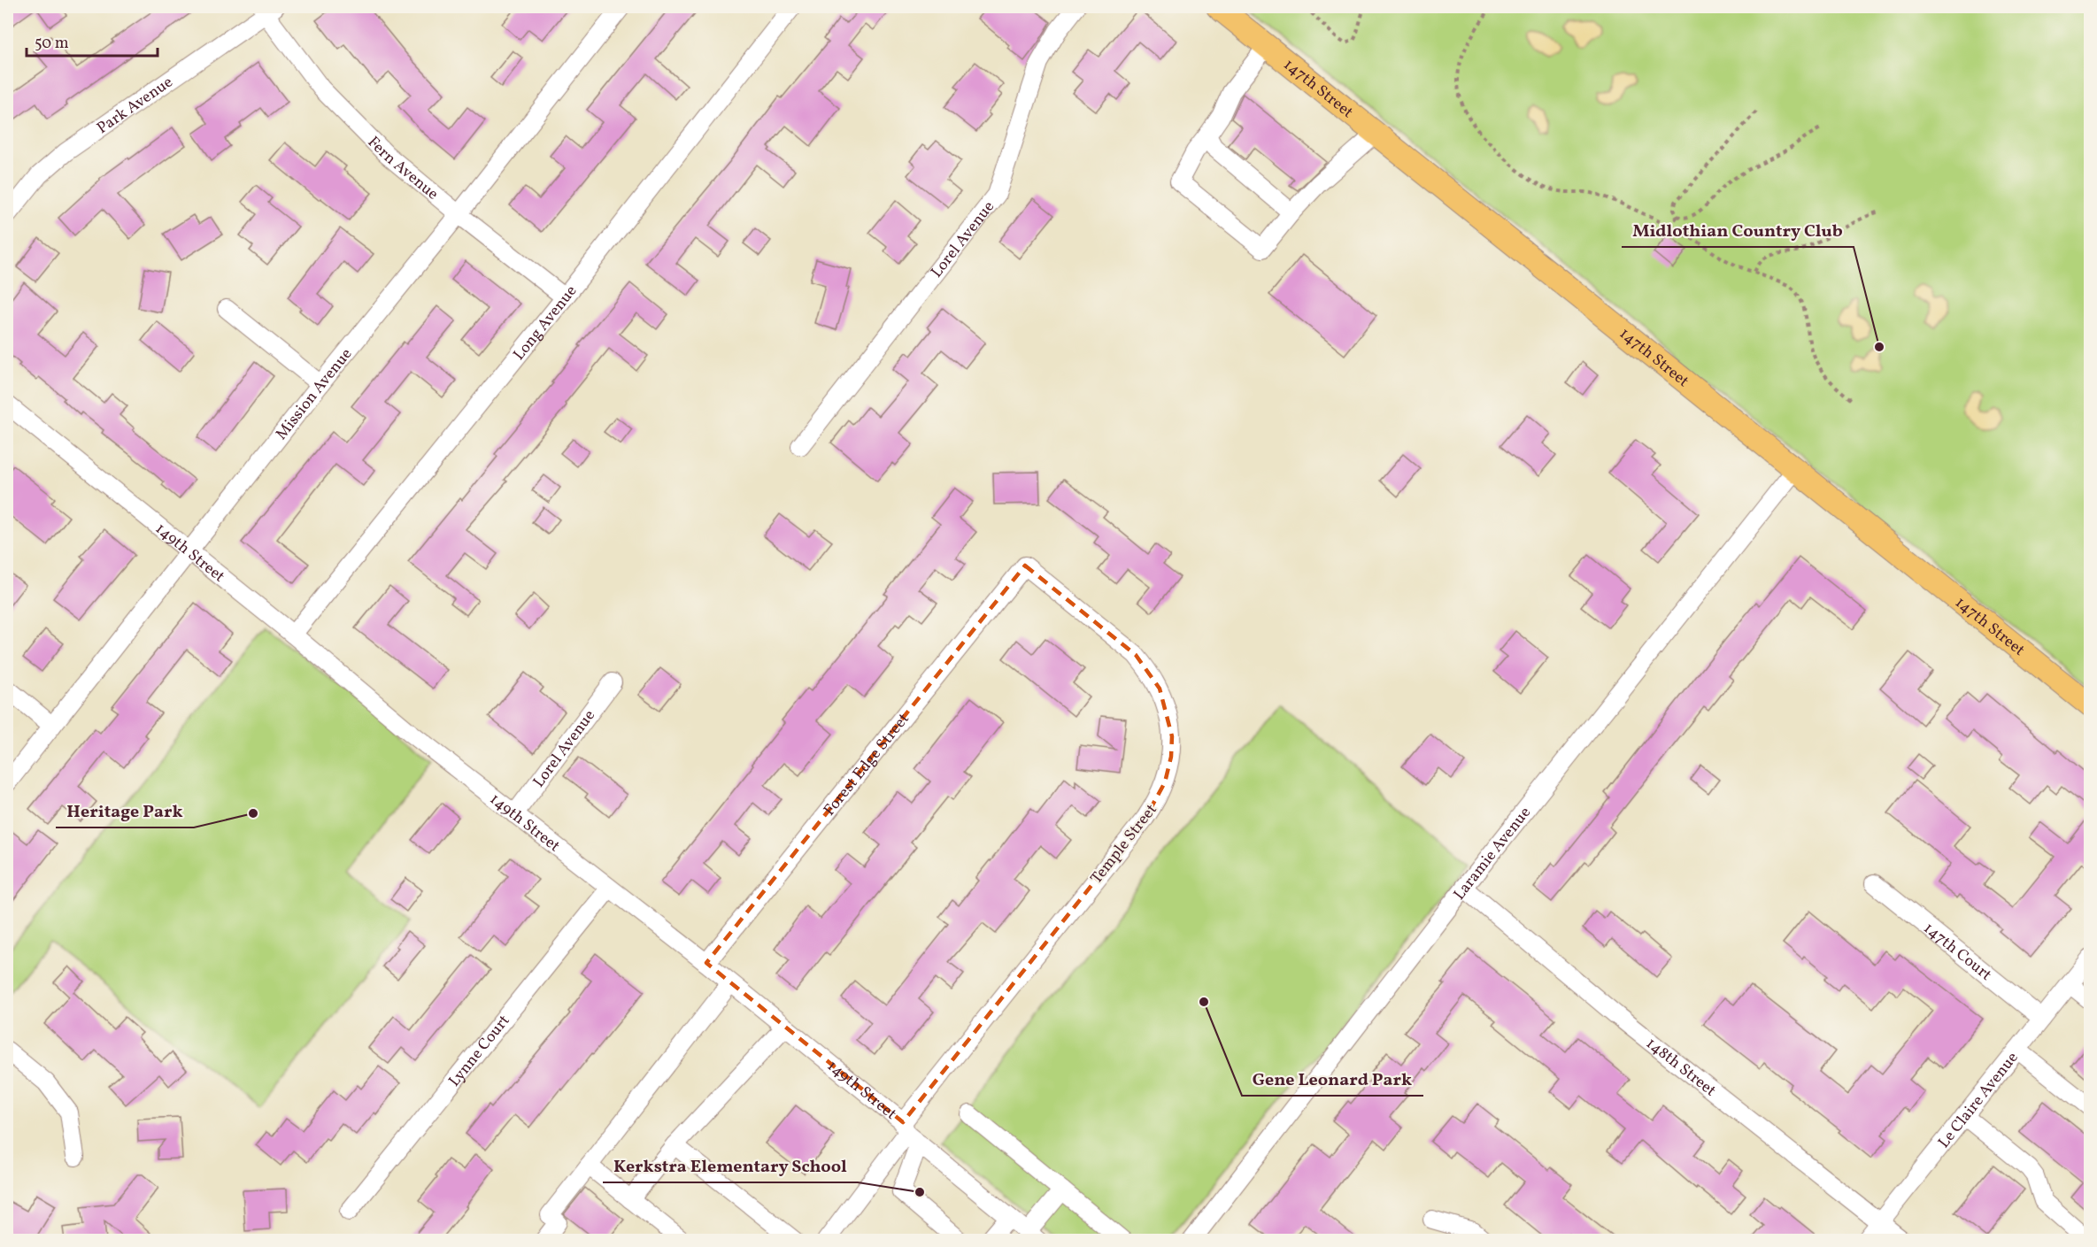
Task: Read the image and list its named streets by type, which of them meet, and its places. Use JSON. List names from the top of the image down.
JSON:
{
  "streets": {
    "main road": ["147th Street"],
    "street": [
      "Park Avenue",
      "Fern Avenue",
      "Lorel Avenue",
      "Long Avenue",
      "Mission Avenue",
      "149th Street",
      "Forest Edge Street",
      "Temple Street",
      "Laramie Avenue",
      "147th Court",
      "Lynne Court",
      "148th Street",
      "Le Claire Avenue"
    ]
  },
  "crossings": [
    ["147th Street", "Laramie Avenue"],
    ["Park Avenue", "Fern Avenue"],
    ["Fern Avenue", "Long Avenue"],
    ["Fern Avenue", "Mission Avenue"],
    ["Lorel Avenue", "149th Street"],
    ["Long Avenue", "149th Street"],
    ["Mission Avenue", "149th Street"],
    ["149th Street", "Forest Edge Street"],
    ["149th Street", "Temple Street"],
    ["149th Street", "Lynne Court"],
    ["Forest Edge Street", "Temple Street"],
    ["Laramie Avenue", "148th Street"],
    ["147th Court", "Le Claire Avenue"],
    ["148th Street", "Le Claire Avenue"]
  ],
  "places": [
    "Midlothian Country Club",
    "Heritage Park",
    "Gene Leonard Park",
    "Kerkstra Elementary School"
  ],
  "scale_bar": "50 m"
}
